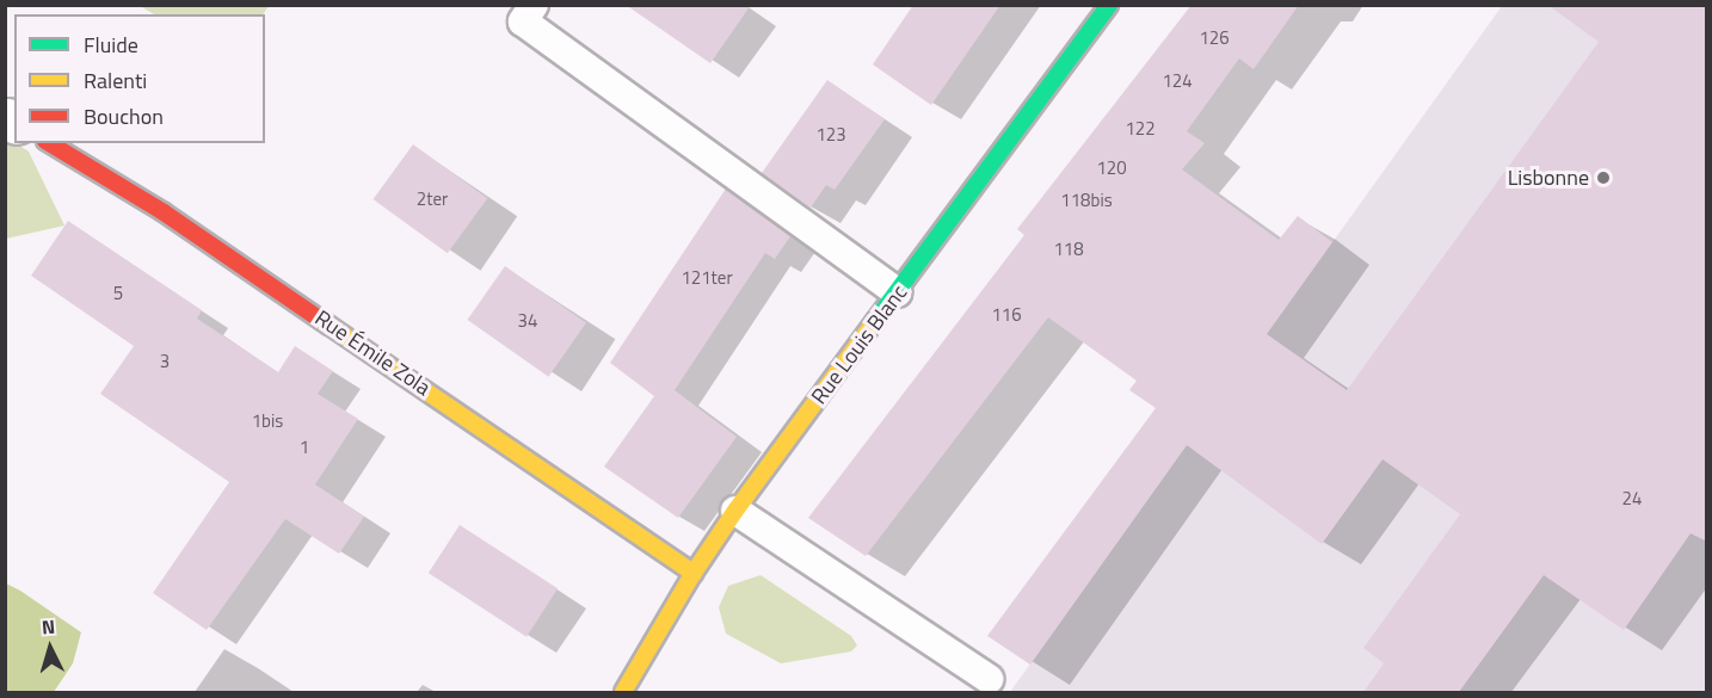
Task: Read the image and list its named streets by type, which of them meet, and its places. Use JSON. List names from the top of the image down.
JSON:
{
  "streets": {
    "street": ["Rue Louis Blanc", "Rue Émile Zola"]
  },
  "crossings": [
    ["Rue Louis Blanc", "Rue Émile Zola"]
  ],
  "places": ["Lisbonne"],
  "house_numbers": [
    "126",
    "124",
    "122",
    "123",
    "120",
    "2ter",
    "118bis",
    "118",
    "121ter",
    "5",
    "116",
    "34",
    "3",
    "1bis",
    "1",
    "24"
  ],
  "legend": ["Fluide", "Ralenti", "Bouchon"],
  "north": "top"
}
